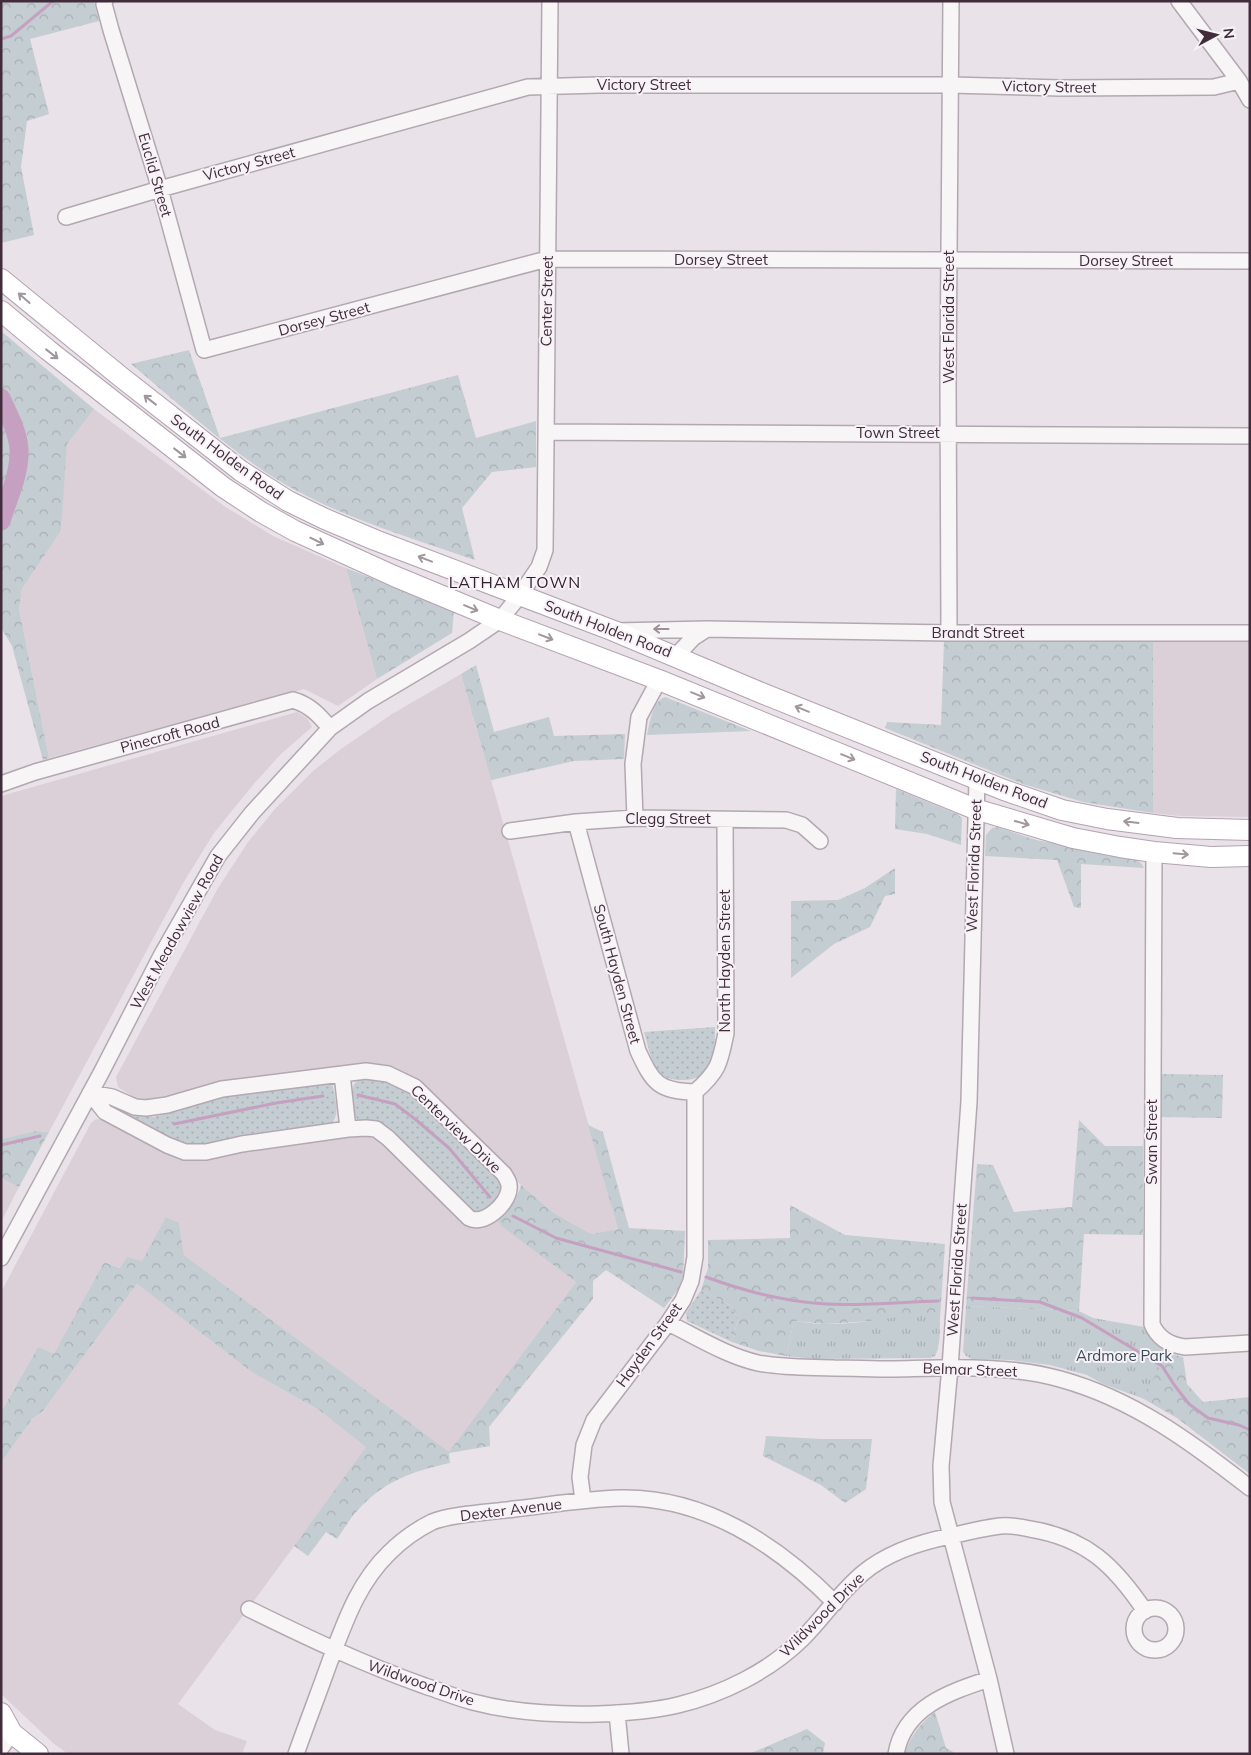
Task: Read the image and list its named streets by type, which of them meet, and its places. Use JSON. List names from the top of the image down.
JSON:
{
  "streets": {
    "main road": ["South Holden Road"],
    "street": [
      "Victory Street",
      "Euclid Street",
      "Dorsey Street",
      "Center Street",
      "West Florida Street",
      "Town Street",
      "Brandt Street",
      "Pinecroft Road",
      "Clegg Street",
      "West Meadowview Road",
      "North Hayden Street",
      "South Hayden Street",
      "Centerview Drive",
      "Swan Street",
      "Hayden Street",
      "Belmar Street",
      "Dexter Avenue",
      "Wildwood Drive"
    ]
  },
  "crossings": [
    ["Victory Street", "Euclid Street"],
    ["Victory Street", "Center Street"],
    ["Victory Street", "West Florida Street"],
    ["Euclid Street", "Dorsey Street"],
    ["Dorsey Street", "Center Street"],
    ["Dorsey Street", "West Florida Street"],
    ["Center Street", "Town Street"],
    ["Center Street", "South Holden Road"],
    ["Center Street", "West Meadowview Road"],
    ["West Florida Street", "Town Street"],
    ["West Florida Street", "South Holden Road"],
    ["West Florida Street", "Brandt Street"],
    ["West Florida Street", "Belmar Street"],
    ["West Florida Street", "Wildwood Drive"],
    ["South Holden Road", "Brandt Street"],
    ["South Holden Road", "West Meadowview Road"],
    ["South Holden Road", "Swan Street"],
    ["Pinecroft Road", "West Meadowview Road"],
    ["Clegg Street", "North Hayden Street"],
    ["Clegg Street", "South Hayden Street"],
    ["West Meadowview Road", "Centerview Drive"],
    ["North Hayden Street", "South Hayden Street"],
    ["North Hayden Street", "Hayden Street"],
    ["South Hayden Street", "Hayden Street"],
    ["Hayden Street", "Belmar Street"],
    ["Hayden Street", "Dexter Avenue"],
    ["Dexter Avenue", "Wildwood Drive"]
  ],
  "districts": ["LATHAM TOWN"],
  "parks": ["Ardmore Park"],
  "north": "right"
}
